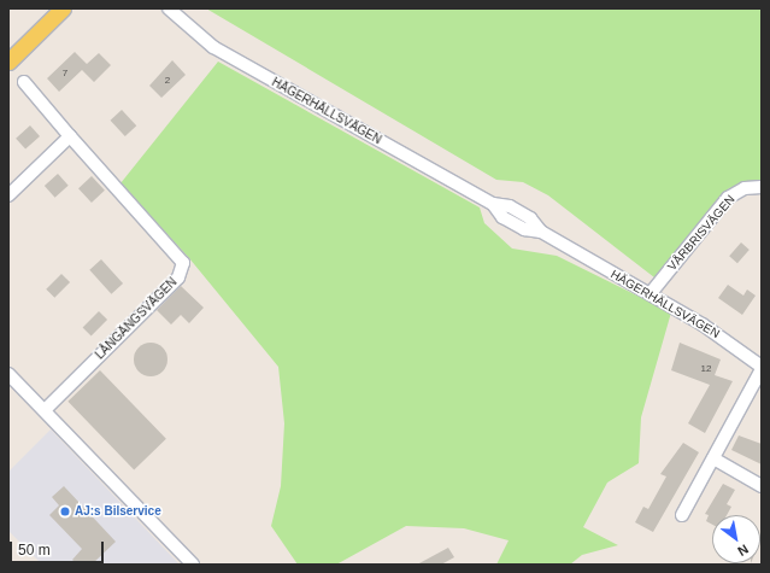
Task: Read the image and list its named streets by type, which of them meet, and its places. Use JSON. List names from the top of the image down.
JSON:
{
  "streets": {
    "street": ["HÄGERHÄLLSVÄGEN", "VÅRBRISVÄGEN", "LÅNGÄNGSVÄGEN"]
  },
  "crossings": [
    ["HÄGERHÄLLSVÄGEN", "VÅRBRISVÄGEN"]
  ],
  "places": ["AJ:s Bilservice"],
  "house_numbers": ["7", "2", "12"],
  "scale_bar": "50 m",
  "north": "bottom right"
}
